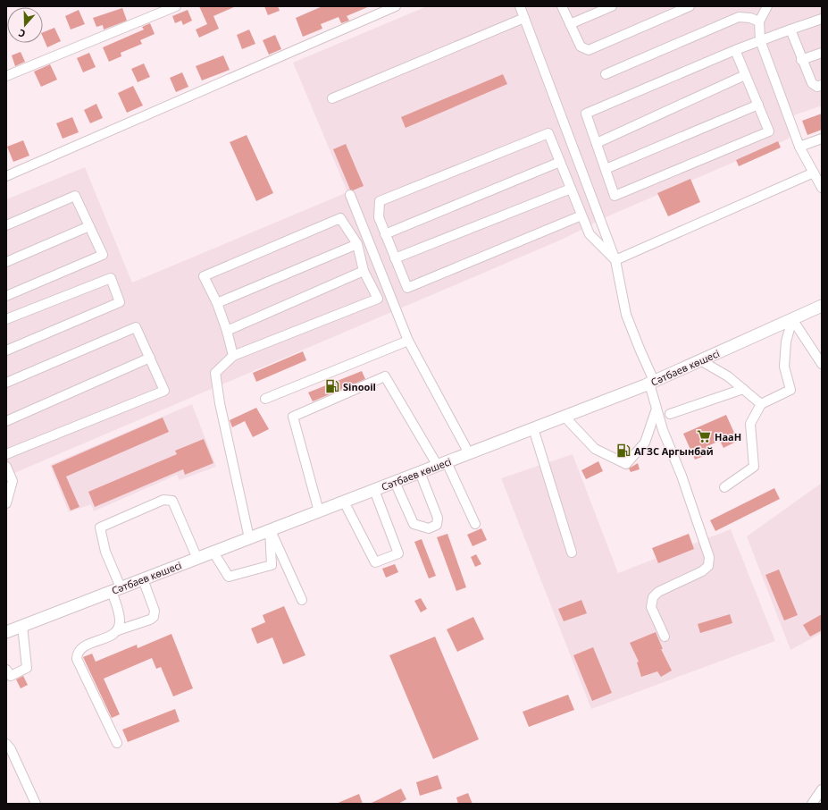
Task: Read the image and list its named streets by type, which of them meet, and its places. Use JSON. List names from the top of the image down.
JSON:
{
  "streets": {
    "main road": ["Сәтбаев көшесі"]
  },
  "places": {
    "fuel station": ["Sinooil", "АГЗС Аргынбай"],
    "supermarket": ["НааН"]
  },
  "north": "bottom"
}
